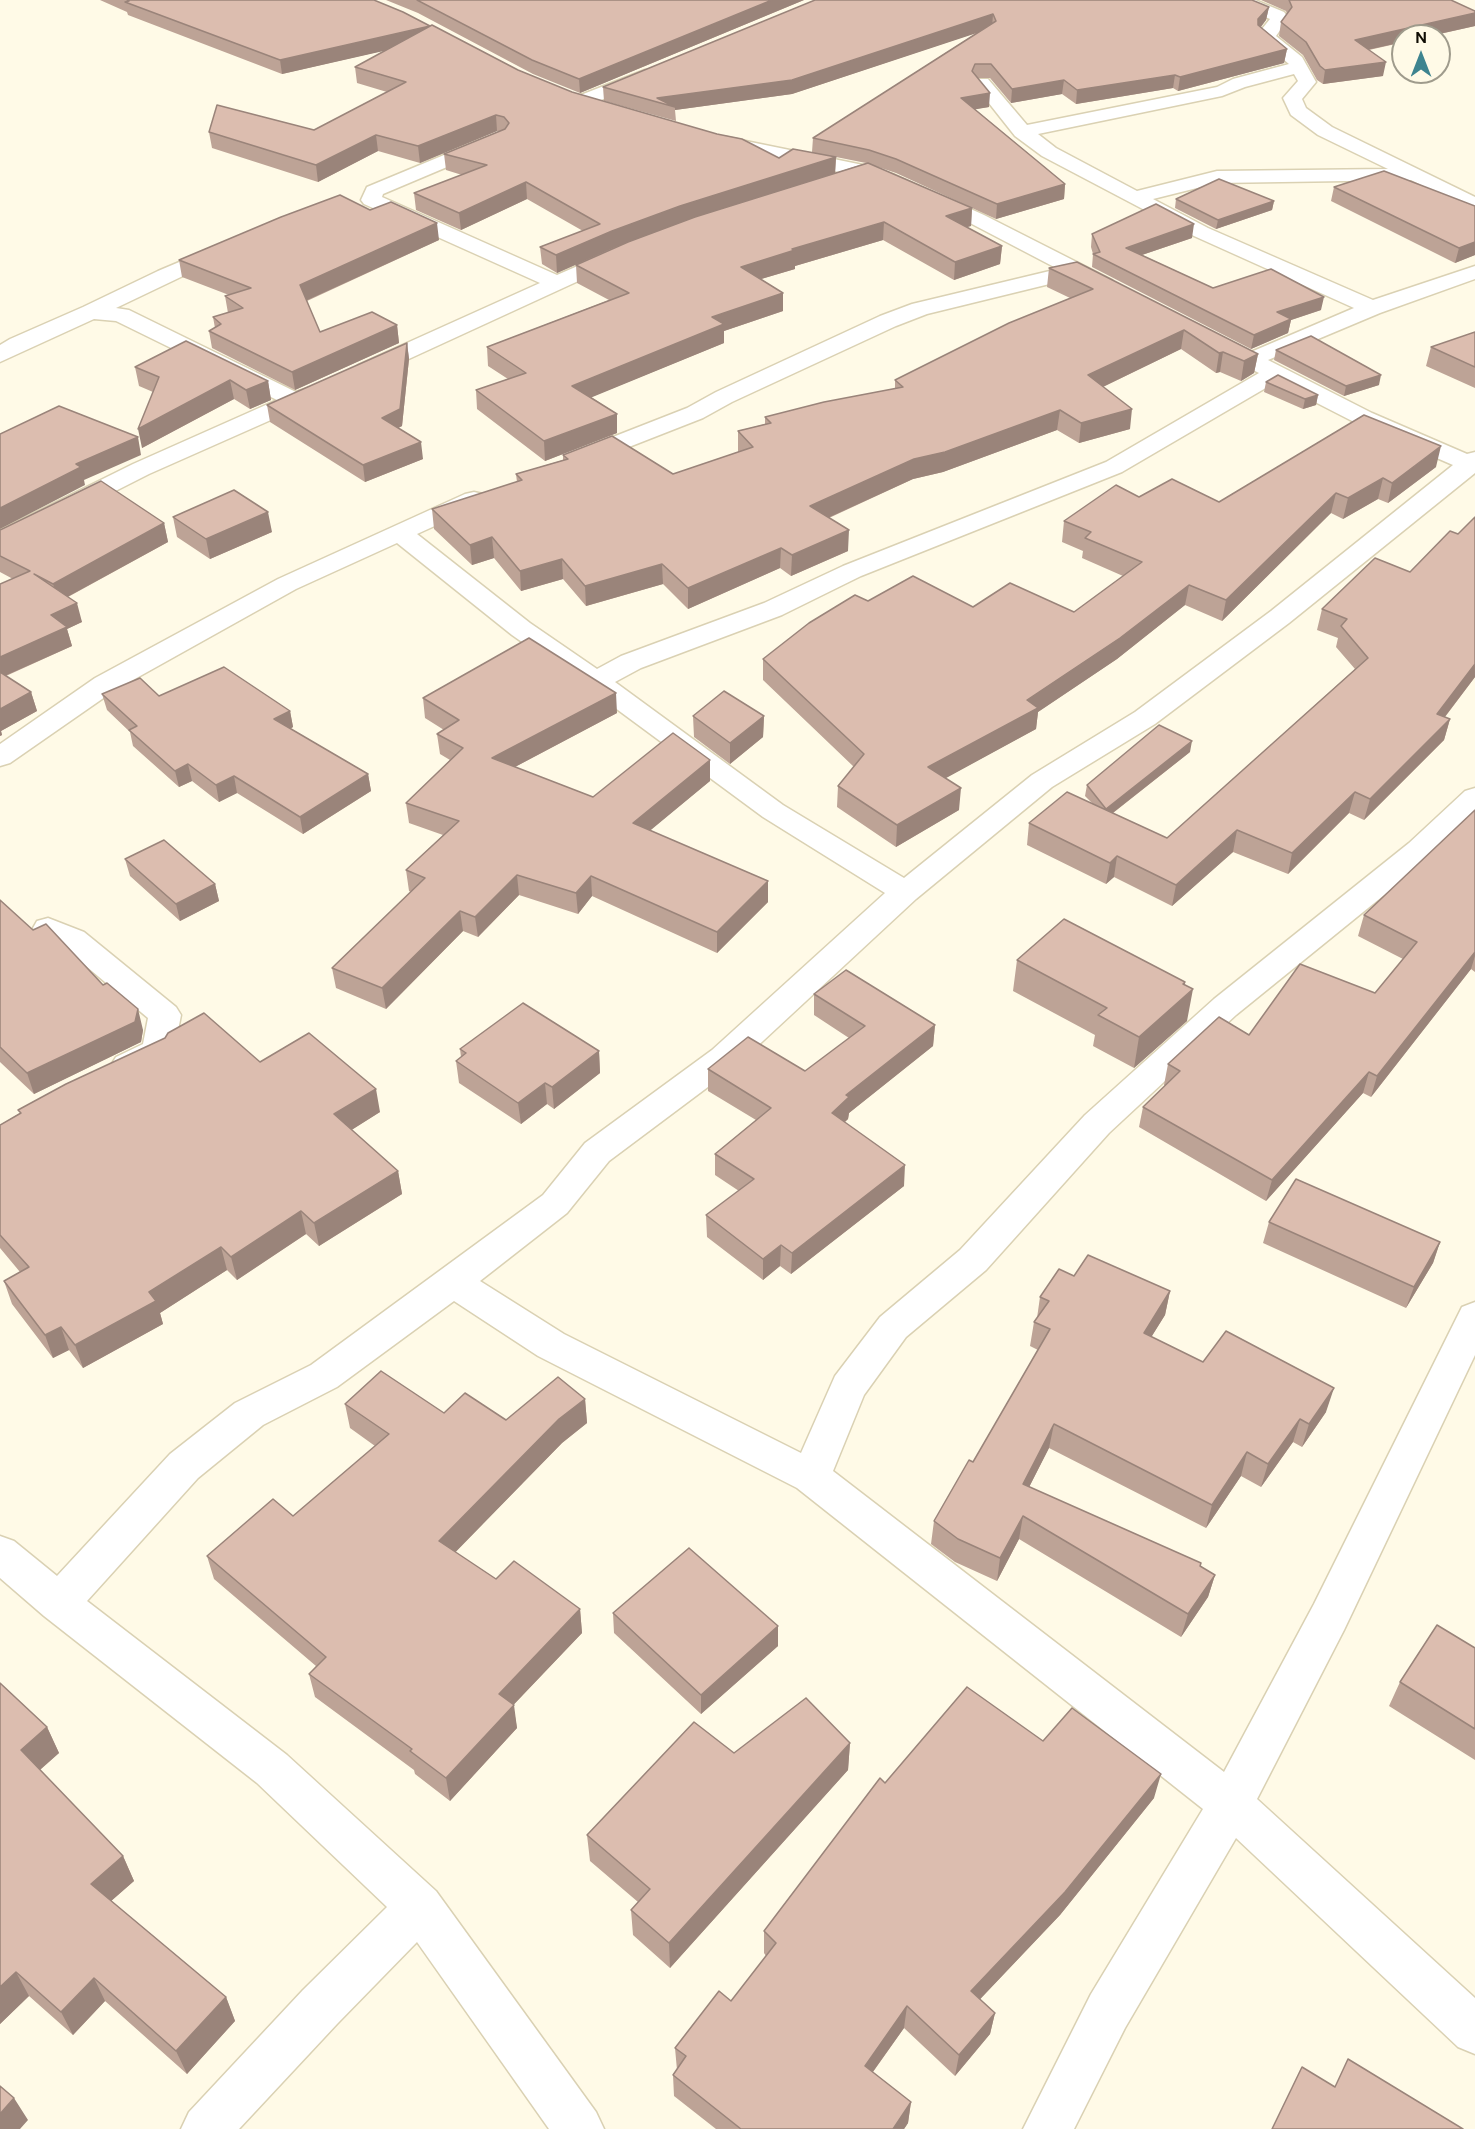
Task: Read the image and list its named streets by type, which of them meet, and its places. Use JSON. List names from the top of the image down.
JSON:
{
  "north": "top"
}
